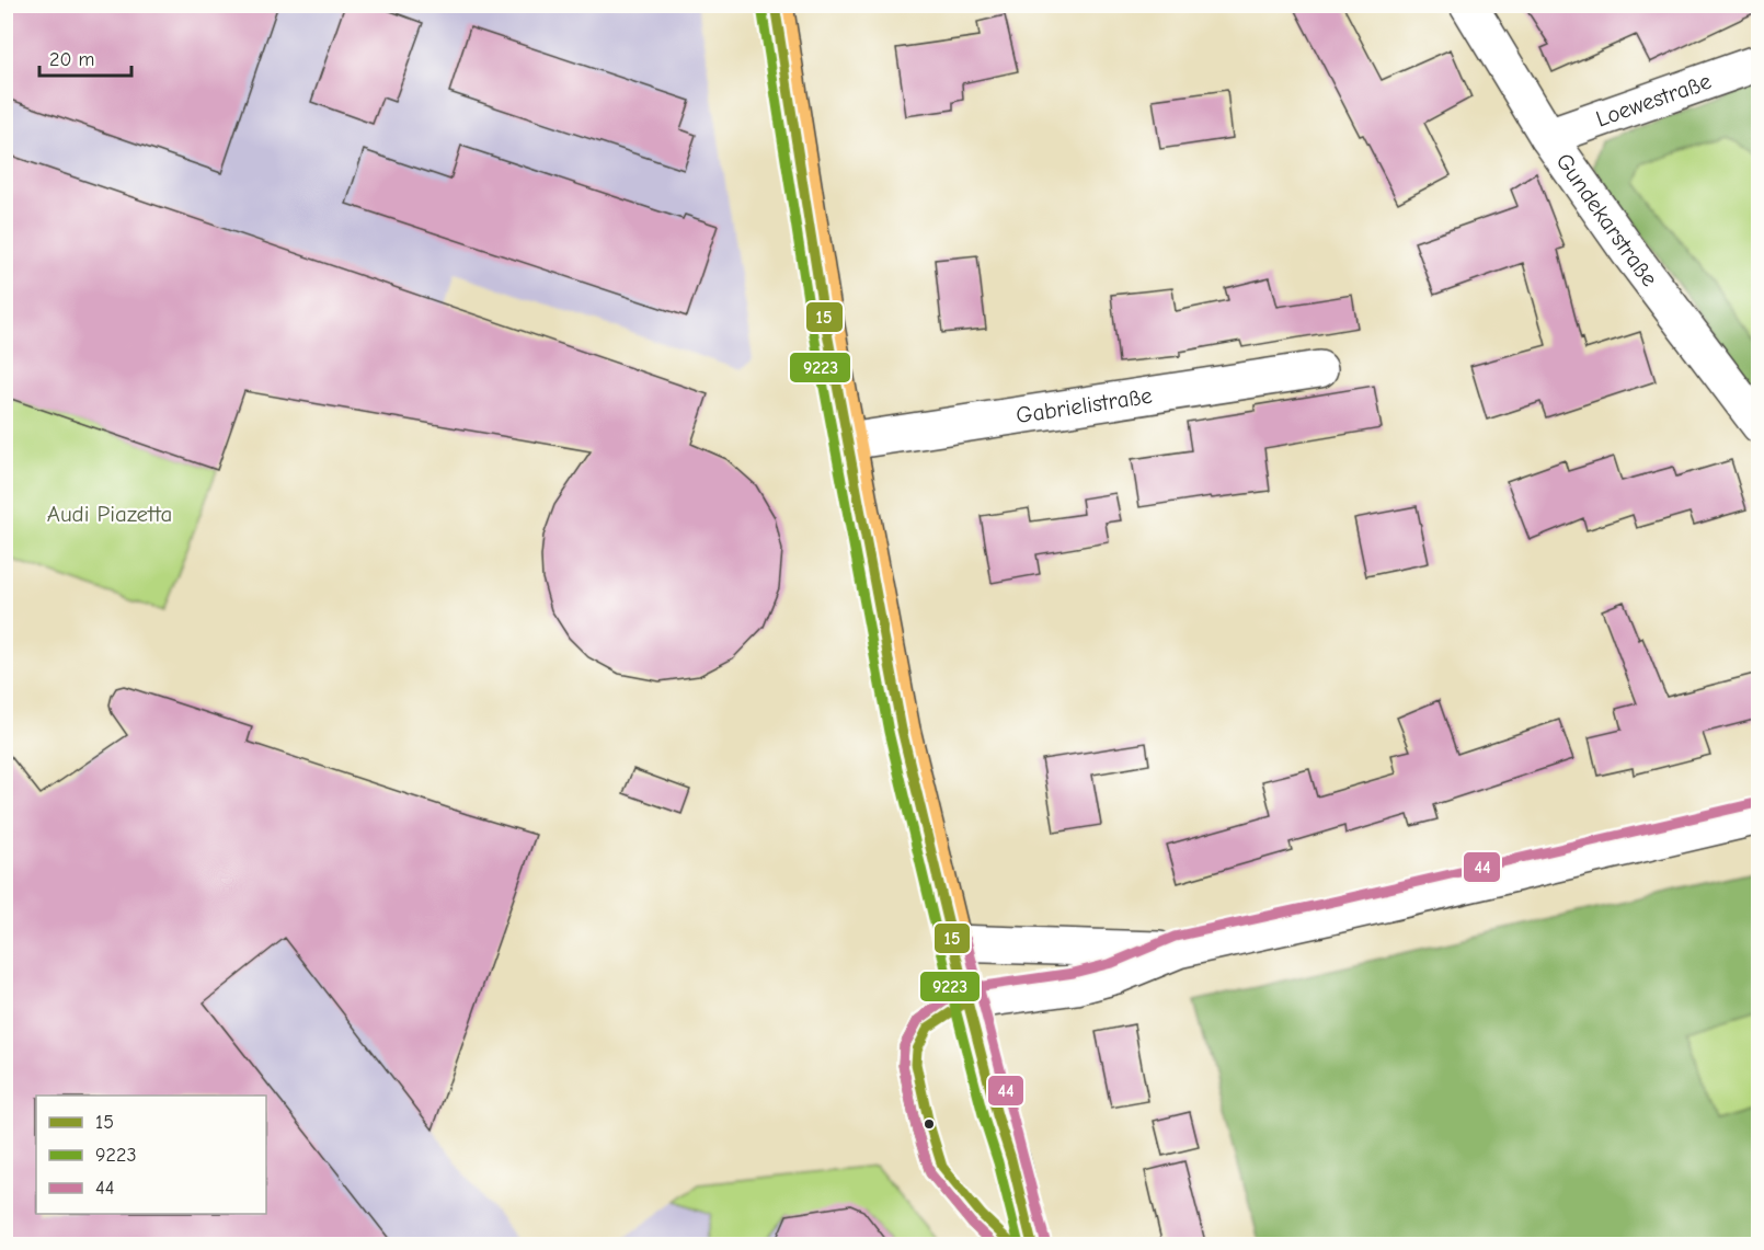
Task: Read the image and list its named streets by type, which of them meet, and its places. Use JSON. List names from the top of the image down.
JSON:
{
  "streets": {
    "street": ["Loewestraße", "Gundekarstraße", "Gabrielistraße"]
  },
  "crossings": [
    ["Loewestraße", "Gundekarstraße"]
  ],
  "parks": ["Audi Piazetta"],
  "lines": ["transit line 15", "transit line 9223", "transit line 44"],
  "legend": ["15", "9223", "44"],
  "scale_bar": "20 m"
}
